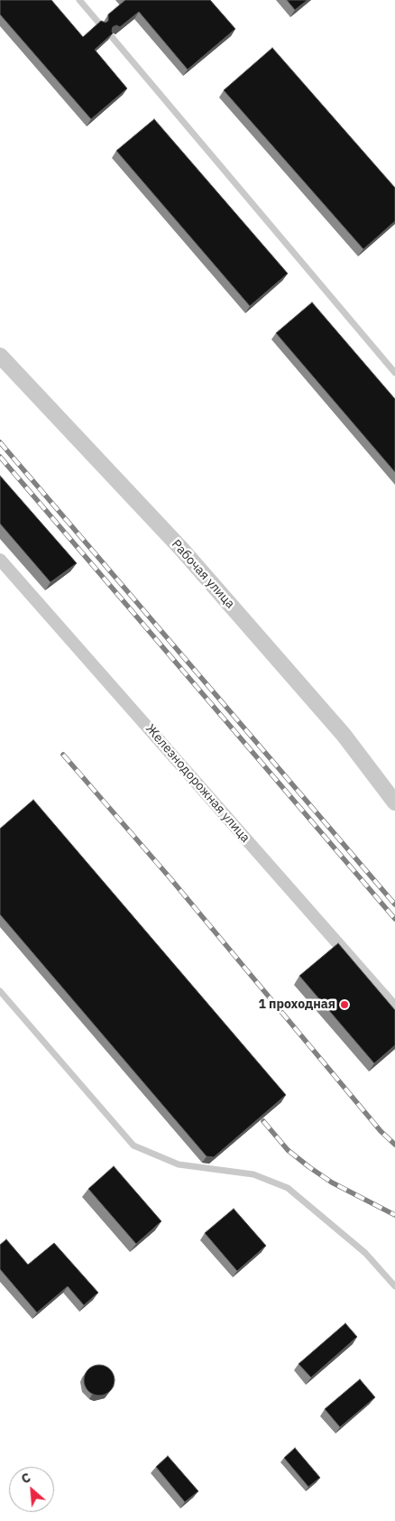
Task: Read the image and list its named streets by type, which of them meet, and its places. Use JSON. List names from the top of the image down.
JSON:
{
  "streets": {
    "street": ["Рабочая улица", "Железнодорожная улица"]
  },
  "places": ["1 проходная"],
  "north": "top left"
}
